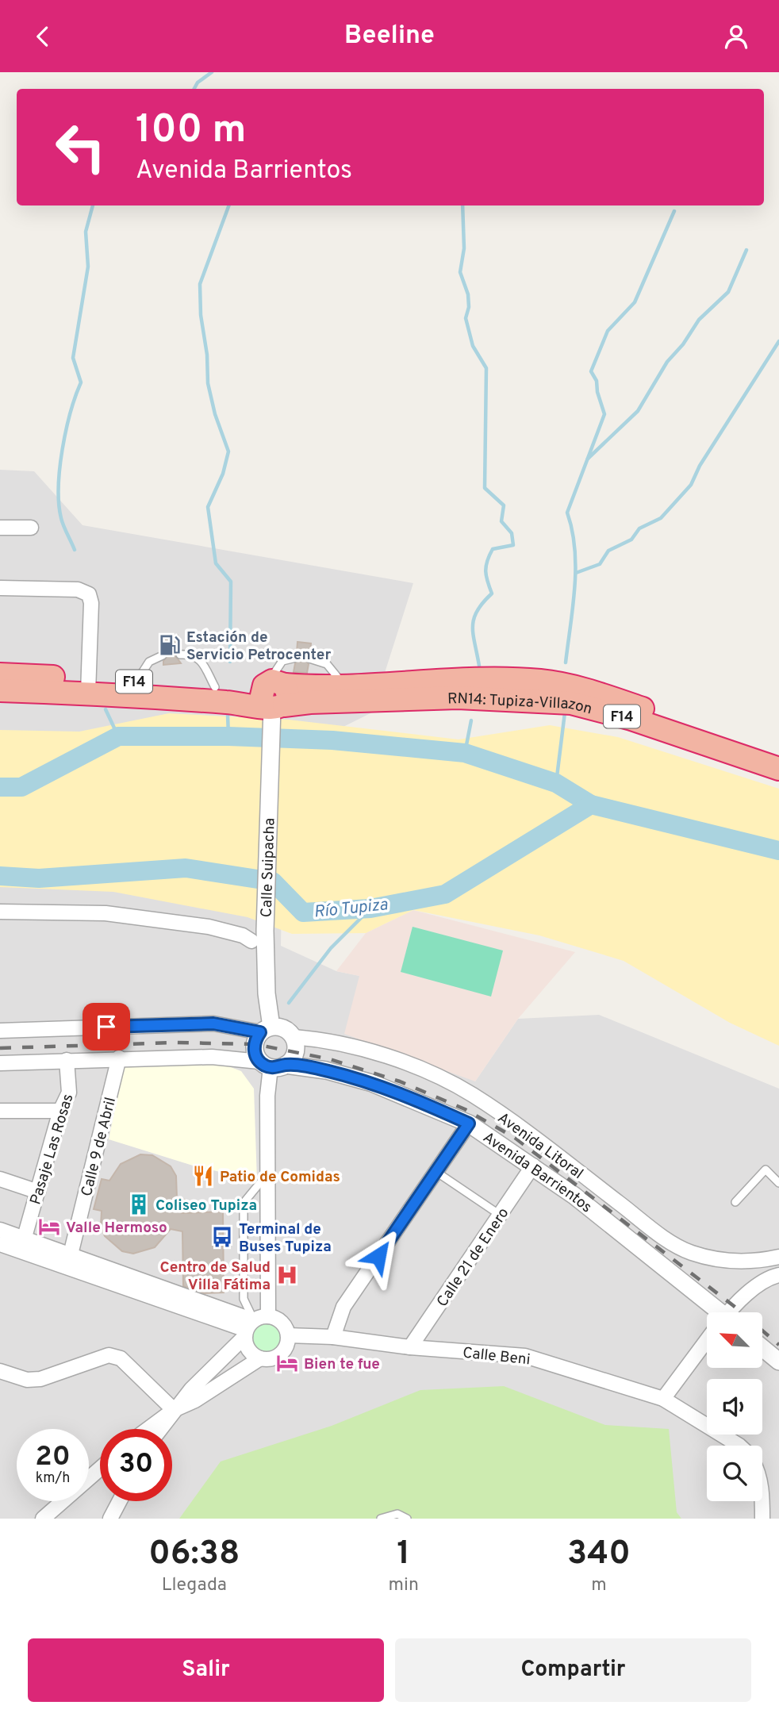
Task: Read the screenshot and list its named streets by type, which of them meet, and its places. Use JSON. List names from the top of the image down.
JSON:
{
  "streets": {
    "highway": ["F14", "RN14: Tupiza-Villazon"],
    "street": [
      "Calle Suipacha",
      "Avenida Litoral",
      "Calle 9 de Abril",
      "Pasaje Las Rosas",
      "Avenida Barrientos",
      "Calle 21 de Enero",
      "Calle Beni"
    ]
  },
  "crossings": [
    ["F14", "RN14: Tupiza-Villazon"],
    ["F14", "Calle Suipacha"],
    ["RN14: Tupiza-Villazon", "Calle Suipacha"],
    ["Calle Suipacha", "Avenida Litoral"],
    ["Calle Suipacha", "Avenida Barrientos"],
    ["Avenida Litoral", "Avenida Barrientos"],
    ["Calle 9 de Abril", "Avenida Barrientos"],
    ["Pasaje Las Rosas", "Avenida Barrientos"],
    ["Avenida Barrientos", "Calle 21 de Enero"],
    ["Calle 21 de Enero", "Calle Beni"]
  ],
  "water": ["Río Tupiza"],
  "places": {
    "fuel station": ["Estación de Servicio Petrocenter"],
    "restaurant": ["Patio de Comidas"],
    "building": ["Coliseo Tupiza"],
    "hotel": ["Valle Hermoso", "Bien te fue"],
    "bus stop": ["Terminal de Buses Tupiza"],
    "hospital": ["Centro de Salud Villa Fátima"]
  },
  "north": "top left",
  "page": {
    "header": "Beeline",
    "turn": ["100 m", "Avenida Barrientos"],
    "speed": "20 km/h",
    "limit": "30",
    "eta": [
      "06:38",
      "Llegada",
      "1",
      "min",
      "340",
      "m"
    ],
    "buttons": ["Salir", "Compartir"]
  }
}
